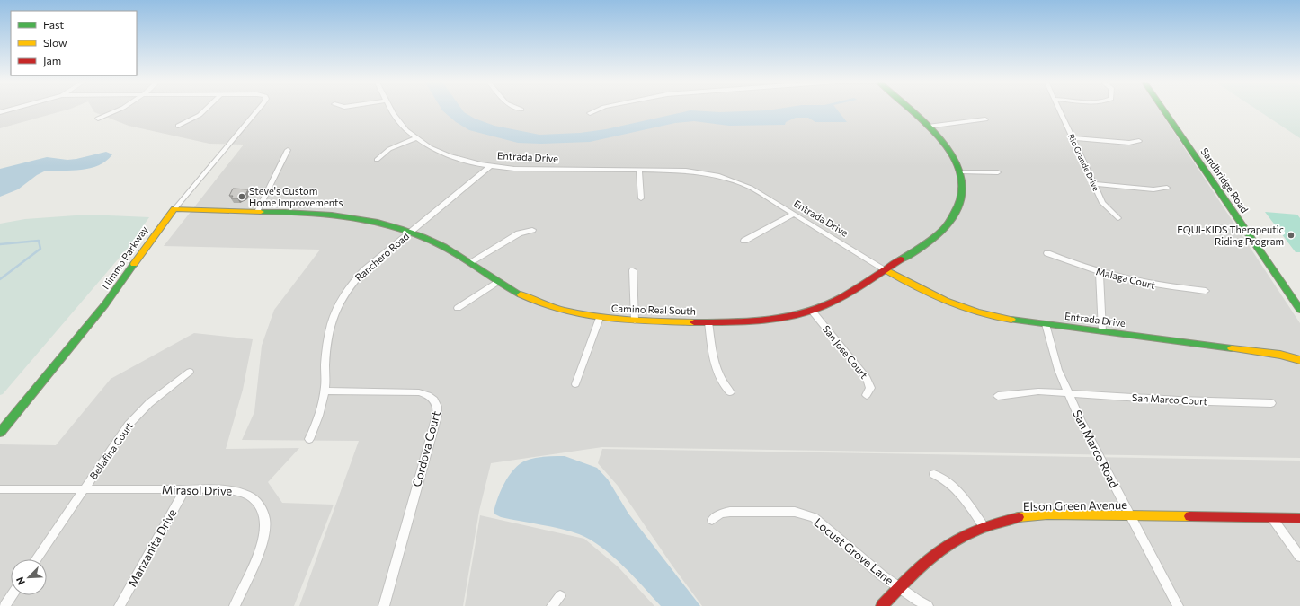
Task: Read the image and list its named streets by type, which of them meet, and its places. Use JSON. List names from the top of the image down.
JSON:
{
  "streets": {
    "street": [
      "Entrada Drive",
      "Rio Grande Drive",
      "Sandbridge Road",
      "Ranchero Road",
      "Nimmo Parkway",
      "Malaga Court",
      "Camino Real South",
      "San Jose Court",
      "San Marco Court",
      "Cordova Court",
      "San Marco Road",
      "Bellafina Court",
      "Mirasol Drive",
      "Elson Green Avenue",
      "Manzanita Drive",
      "Locust Grove Lane"
    ]
  },
  "crossings": [
    ["Entrada Drive", "Ranchero Road"],
    ["Entrada Drive", "Camino Real South"],
    ["Entrada Drive", "San Marco Road"],
    ["Ranchero Road", "Camino Real South"],
    ["Ranchero Road", "Cordova Court"],
    ["Nimmo Parkway", "Camino Real South"],
    ["Camino Real South", "San Jose Court"],
    ["San Marco Court", "San Marco Road"],
    ["San Marco Road", "Elson Green Avenue"],
    ["Bellafina Court", "Mirasol Drive"],
    ["Mirasol Drive", "Manzanita Drive"],
    ["Elson Green Avenue", "Locust Grove Lane"]
  ],
  "places": ["Steve's Custom Home Improvements", "EQUI-KIDS Therapeutic Riding Program"],
  "legend": ["Fast", "Slow", "Jam"],
  "north": "bottom left"
}
